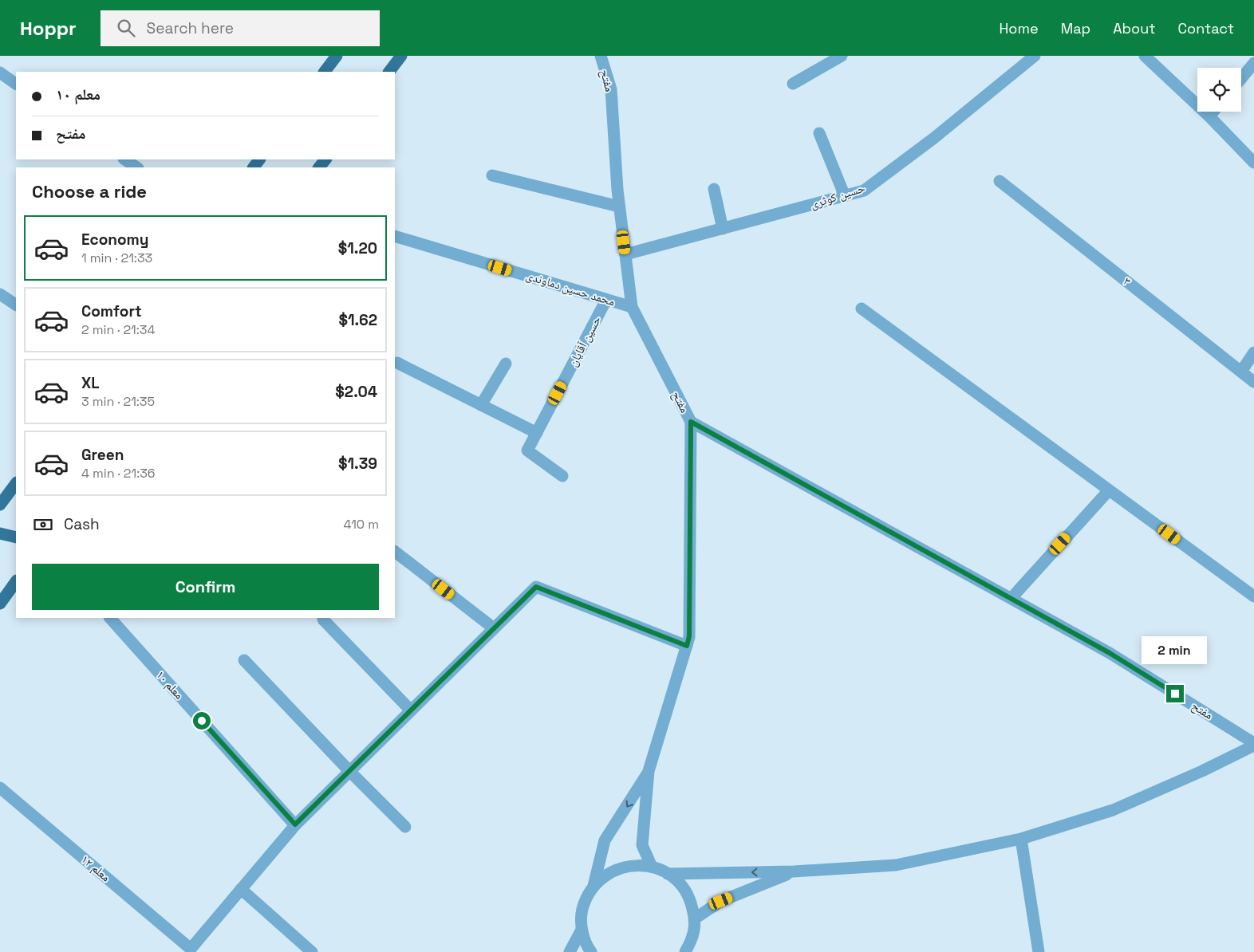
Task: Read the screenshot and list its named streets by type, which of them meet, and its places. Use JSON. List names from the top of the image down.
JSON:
{
  "streets": {
    "street": [
      "مفتح",
      "حسین کوثری",
      "۳",
      "محمد حسین دماوندی",
      "حسین آقایان",
      "معلم ۱۰",
      "معلم ۱۲"
    ]
  },
  "crossings": [
    ["مفتح", "حسین کوثری"],
    ["مفتح", "محمد حسین دماوندی"],
    ["محمد حسین دماوندی", "حسین آقایان"]
  ],
  "page": {
    "header": "Hoppr",
    "search": "Search here",
    "nav": [
      "Home",
      "Map",
      "About",
      "Contact"
    ],
    "banner": ["معلم ۱۰", "مفتح"],
    "heading": "Choose a ride",
    "list": [
      {
        "name": "Economy",
        "note": "1 min · 21:33",
        "value": "$1.20"
      },
      {
        "name": "Comfort",
        "note": "2 min · 21:34",
        "value": "$1.62"
      },
      {
        "name": "XL",
        "note": "3 min · 21:35",
        "value": "$2.04"
      },
      {
        "name": "Green",
        "note": "4 min · 21:36",
        "value": "$1.39"
      }
    ],
    "pay": ["Cash", "410 m"],
    "buttons": "Confirm",
    "bubble": "2 min"
  }
}
